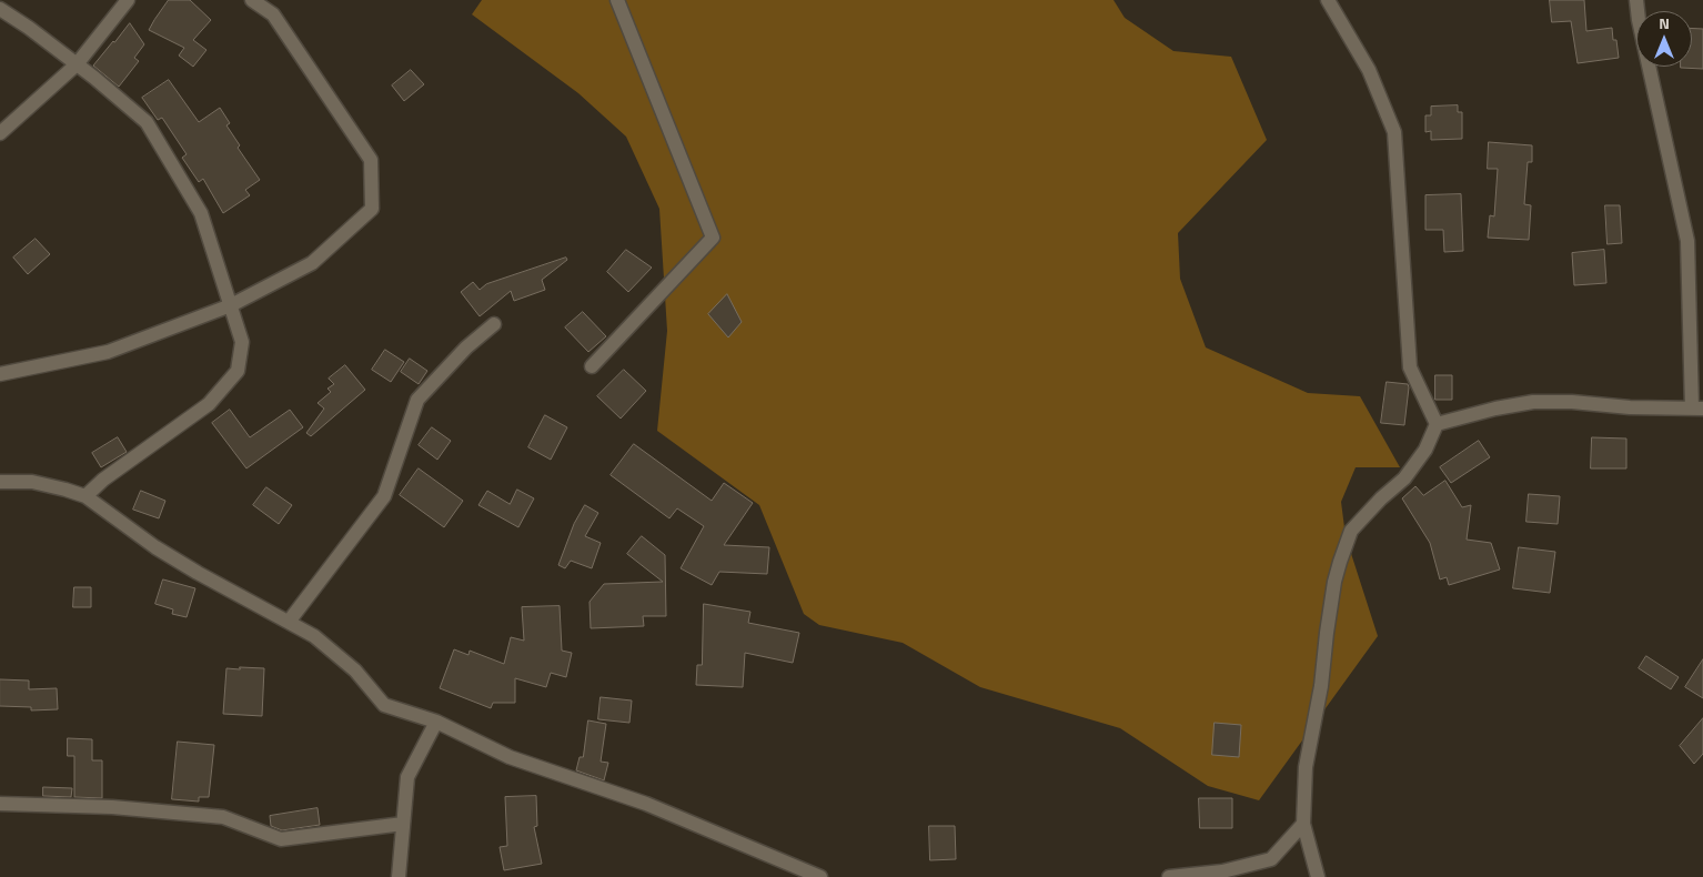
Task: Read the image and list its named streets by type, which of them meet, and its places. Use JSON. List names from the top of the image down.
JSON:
{
  "north": "top"
}
